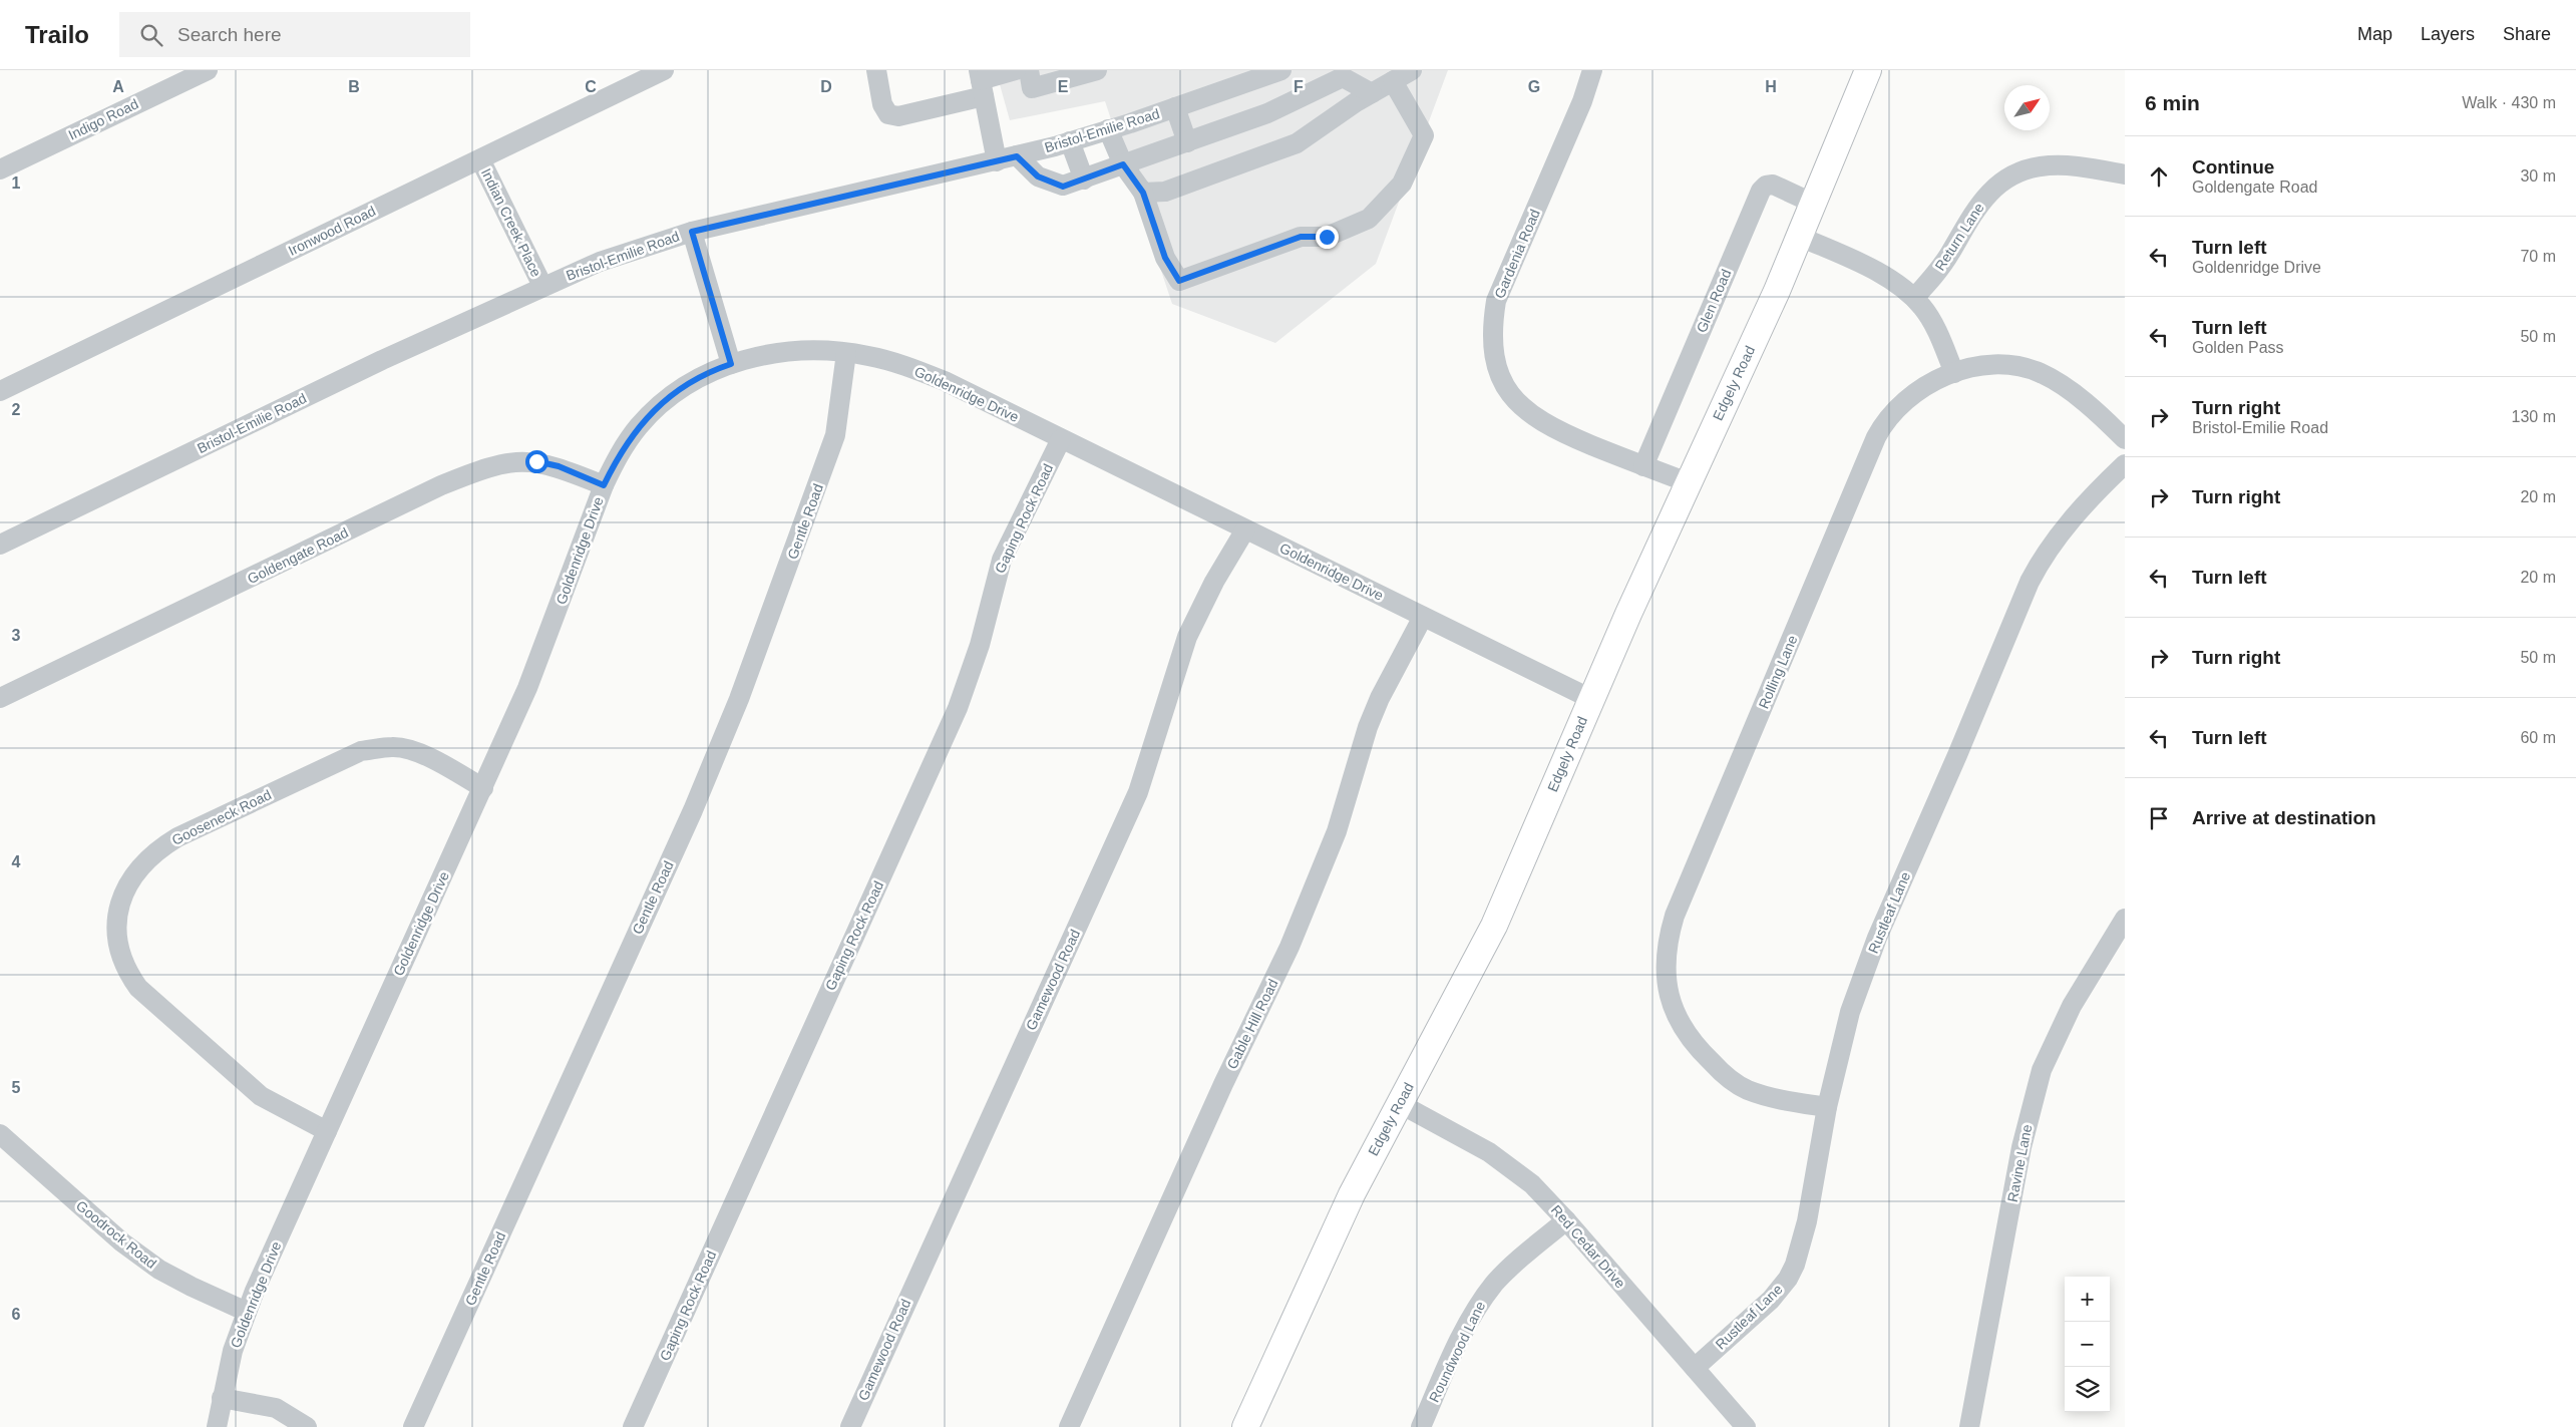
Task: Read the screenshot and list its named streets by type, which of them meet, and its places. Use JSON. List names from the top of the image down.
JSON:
{
  "streets": {
    "main road": ["Edgely Road"],
    "street": [
      "Indigo Road",
      "Bristol-Emilie Road",
      "Indian Creek Place",
      "Ironwood Road",
      "Return Lane",
      "Gardenia Road",
      "Glen Road",
      "Goldenridge Drive",
      "Gaping Rock Road",
      "Gentle Road",
      "Goldengate Road",
      "Rolling Lane",
      "Gooseneck Road",
      "Rustleaf Lane",
      "Gamewood Road",
      "Gable Hill Road",
      "Ravine Lane",
      "Goodrock Road",
      "Red Cedar Drive",
      "Roundwood Lane"
    ]
  },
  "crossings": [
    ["Bristol-Emilie Road", "Indian Creek Place"],
    ["Indian Creek Place", "Ironwood Road"],
    ["Gardenia Road", "Glen Road"],
    ["Gardenia Road", "Edgely Road"],
    ["Glen Road", "Edgely Road"],
    ["Edgely Road", "Goldenridge Drive"],
    ["Edgely Road", "Red Cedar Drive"],
    ["Goldenridge Drive", "Gaping Rock Road"],
    ["Goldenridge Drive", "Gentle Road"],
    ["Goldenridge Drive", "Goldengate Road"],
    ["Goldenridge Drive", "Gooseneck Road"],
    ["Goldenridge Drive", "Gamewood Road"],
    ["Goldenridge Drive", "Gable Hill Road"],
    ["Goldenridge Drive", "Goodrock Road"],
    ["Rolling Lane", "Rustleaf Lane"],
    ["Rustleaf Lane", "Red Cedar Drive"],
    ["Red Cedar Drive", "Roundwood Lane"]
  ],
  "north": "top right",
  "page": {
    "header": "Trailo",
    "search": "Search here",
    "nav": ["Map", "Layers", "Share"],
    "heading": ["6 min", "Walk · 430 m"],
    "list": [
      ["Continue", "Goldengate Road", "30 m"],
      ["Turn left", "Goldenridge Drive", "70 m"],
      ["Turn left", "Golden Pass", "50 m"],
      ["Turn right", "Bristol-Emilie Road", "130 m"],
      ["Turn right", "20 m"],
      ["Turn left", "20 m"],
      ["Turn right", "50 m"],
      ["Turn left", "60 m"],
      "Arrive at destination"
    ],
    "map_buttons": ["+", "−"]
  },
  "grid": {
    "columns": [
      "A",
      "B",
      "C",
      "D",
      "E",
      "F",
      "G",
      "H"
    ],
    "rows": [
      "1",
      "2",
      "3",
      "4",
      "5",
      "6"
    ]
  }
}
